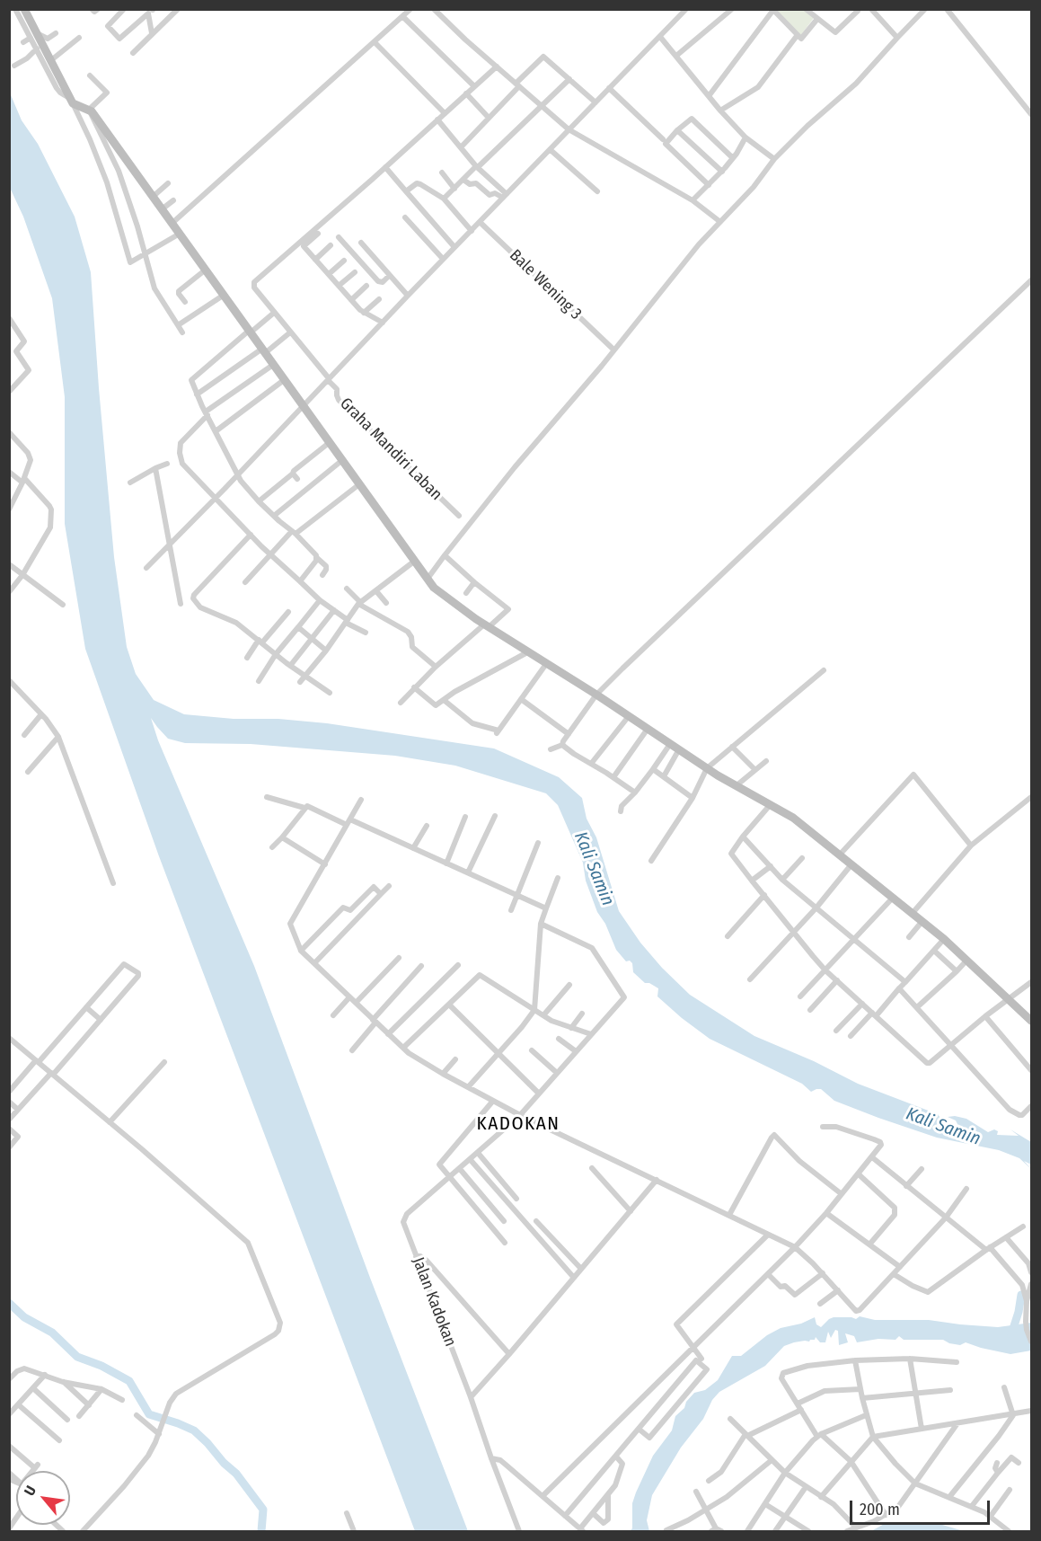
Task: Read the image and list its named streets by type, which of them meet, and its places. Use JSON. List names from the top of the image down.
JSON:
{
  "streets": {
    "street": ["Bale Wening 3", "Graha Mandiri Laban", "Jalan Kadokan"]
  },
  "districts": ["KADOKAN"],
  "water": ["Kali Samin"],
  "scale_bar": "200 m",
  "north": "top left"
}
